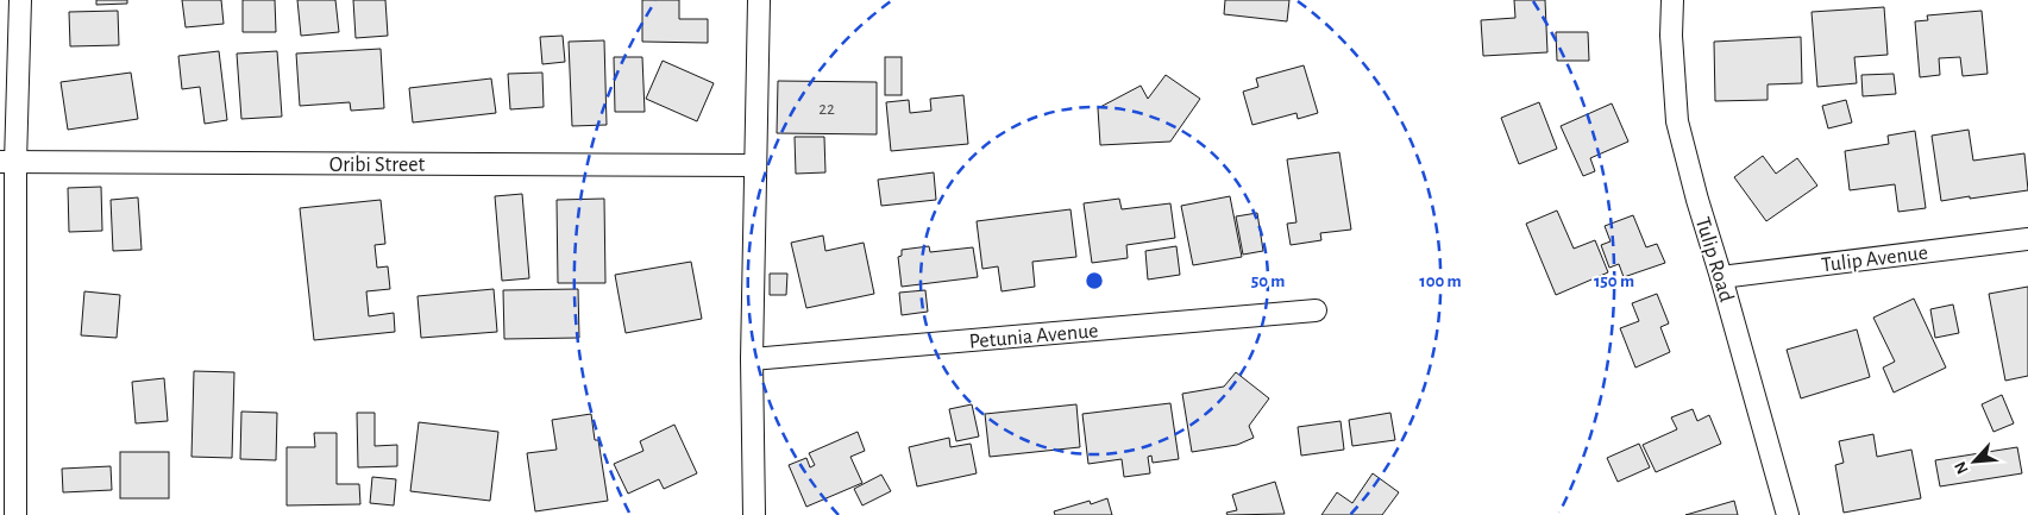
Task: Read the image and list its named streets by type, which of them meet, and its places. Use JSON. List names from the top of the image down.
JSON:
{
  "streets": {
    "street": [
      "Oribi Street",
      "Tulip Avenue",
      "Tulip Road",
      "Petunia Avenue"
    ]
  },
  "crossings": [
    ["Tulip Avenue", "Tulip Road"]
  ],
  "house_numbers": ["22"],
  "north": "bottom left",
  "rings": ["50 m", "100 m", "150 m"]
}
